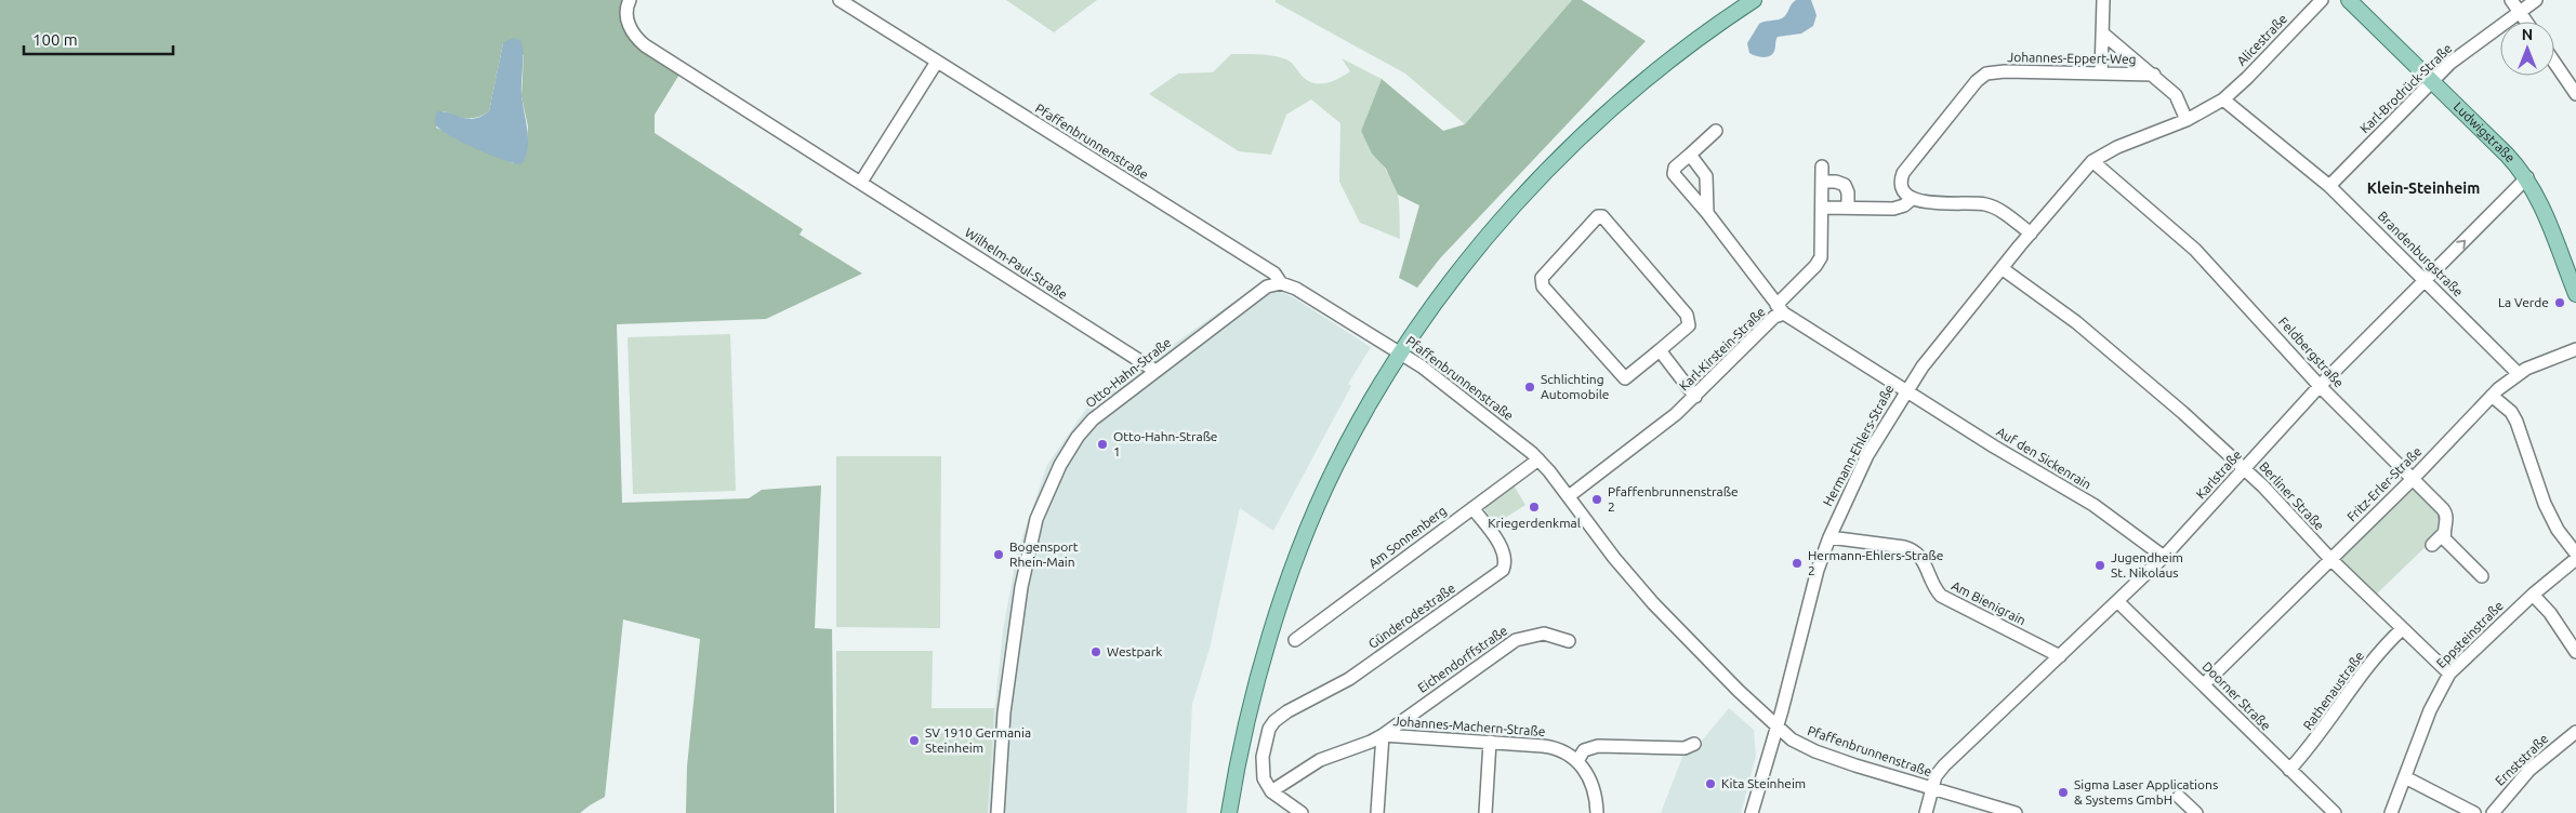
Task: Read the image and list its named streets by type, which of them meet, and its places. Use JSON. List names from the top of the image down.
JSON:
{
  "streets": {
    "main road": ["Ludwigstraße"],
    "street": [
      "Alicestraße",
      "Johannes-Eppert-Weg",
      "Karl-Brodrück-Straße",
      "Pfaffenbrunnenstraße",
      "Brandenburgstraße",
      "Wilhelm-Paul-Straße",
      "Karl-Kirstein-Straße",
      "Feldbergstraße",
      "Otto-Hahn-Straße",
      "Hermann-Ehlers-Straße",
      "Auf den Sickenrain",
      "Karlstraße",
      "Fritz-Erler-Straße",
      "Berliner Straße",
      "Am Sonnenberg",
      "Am Bienigrain",
      "Günderodestraße",
      "Eppsteinstraße",
      "Eichendorffstraße",
      "Rathenaustraße",
      "Doorner Straße",
      "Johannes-Machern-Straße",
      "Ernststraße"
    ]
  },
  "crossings": [
    ["Alicestraße", "Brandenburgstraße"],
    ["Alicestraße", "Hermann-Ehlers-Straße"],
    ["Karl-Brodrück-Straße", "Ludwigstraße"],
    ["Karl-Brodrück-Straße", "Brandenburgstraße"],
    ["Ludwigstraße", "Karlstraße"],
    ["Pfaffenbrunnenstraße", "Karl-Kirstein-Straße"],
    ["Pfaffenbrunnenstraße", "Otto-Hahn-Straße"],
    ["Pfaffenbrunnenstraße", "Hermann-Ehlers-Straße"],
    ["Pfaffenbrunnenstraße", "Karlstraße"],
    ["Pfaffenbrunnenstraße", "Am Sonnenberg"],
    ["Brandenburgstraße", "Hermann-Ehlers-Straße"],
    ["Brandenburgstraße", "Karlstraße"],
    ["Brandenburgstraße", "Fritz-Erler-Straße"],
    ["Wilhelm-Paul-Straße", "Otto-Hahn-Straße"],
    ["Karl-Kirstein-Straße", "Hermann-Ehlers-Straße"],
    ["Karl-Kirstein-Straße", "Auf den Sickenrain"],
    ["Feldbergstraße", "Hermann-Ehlers-Straße"],
    ["Feldbergstraße", "Karlstraße"],
    ["Feldbergstraße", "Fritz-Erler-Straße"],
    ["Hermann-Ehlers-Straße", "Auf den Sickenrain"],
    ["Hermann-Ehlers-Straße", "Berliner Straße"],
    ["Hermann-Ehlers-Straße", "Am Bienigrain"],
    ["Auf den Sickenrain", "Karlstraße"],
    ["Karlstraße", "Berliner Straße"],
    ["Karlstraße", "Am Bienigrain"],
    ["Karlstraße", "Doorner Straße"],
    ["Fritz-Erler-Straße", "Berliner Straße"],
    ["Fritz-Erler-Straße", "Doorner Straße"],
    ["Berliner Straße", "Eppsteinstraße"],
    ["Berliner Straße", "Rathenaustraße"],
    ["Am Sonnenberg", "Günderodestraße"],
    ["Günderodestraße", "Johannes-Machern-Straße"],
    ["Eichendorffstraße", "Johannes-Machern-Straße"],
    ["Rathenaustraße", "Doorner Straße"]
  ],
  "districts": ["Klein-Steinheim"],
  "places": [
    "La Verde",
    "Schlichting Automobile",
    "Otto-Hahn-Straße 1",
    "Pfaffenbrunnenstraße 2",
    "Kriegerdenkmal",
    "Bogensport Rhein-Main",
    "Hermann-Ehlers-Straße 2",
    "Jugendheim St. Nikolaus",
    "Westpark",
    "SV 1910 Germania Steinheim",
    "Kita Steinheim",
    "Sigma Laser Applications & Systems GmbH"
  ],
  "scale_bar": "100 m",
  "north": "top"
}
